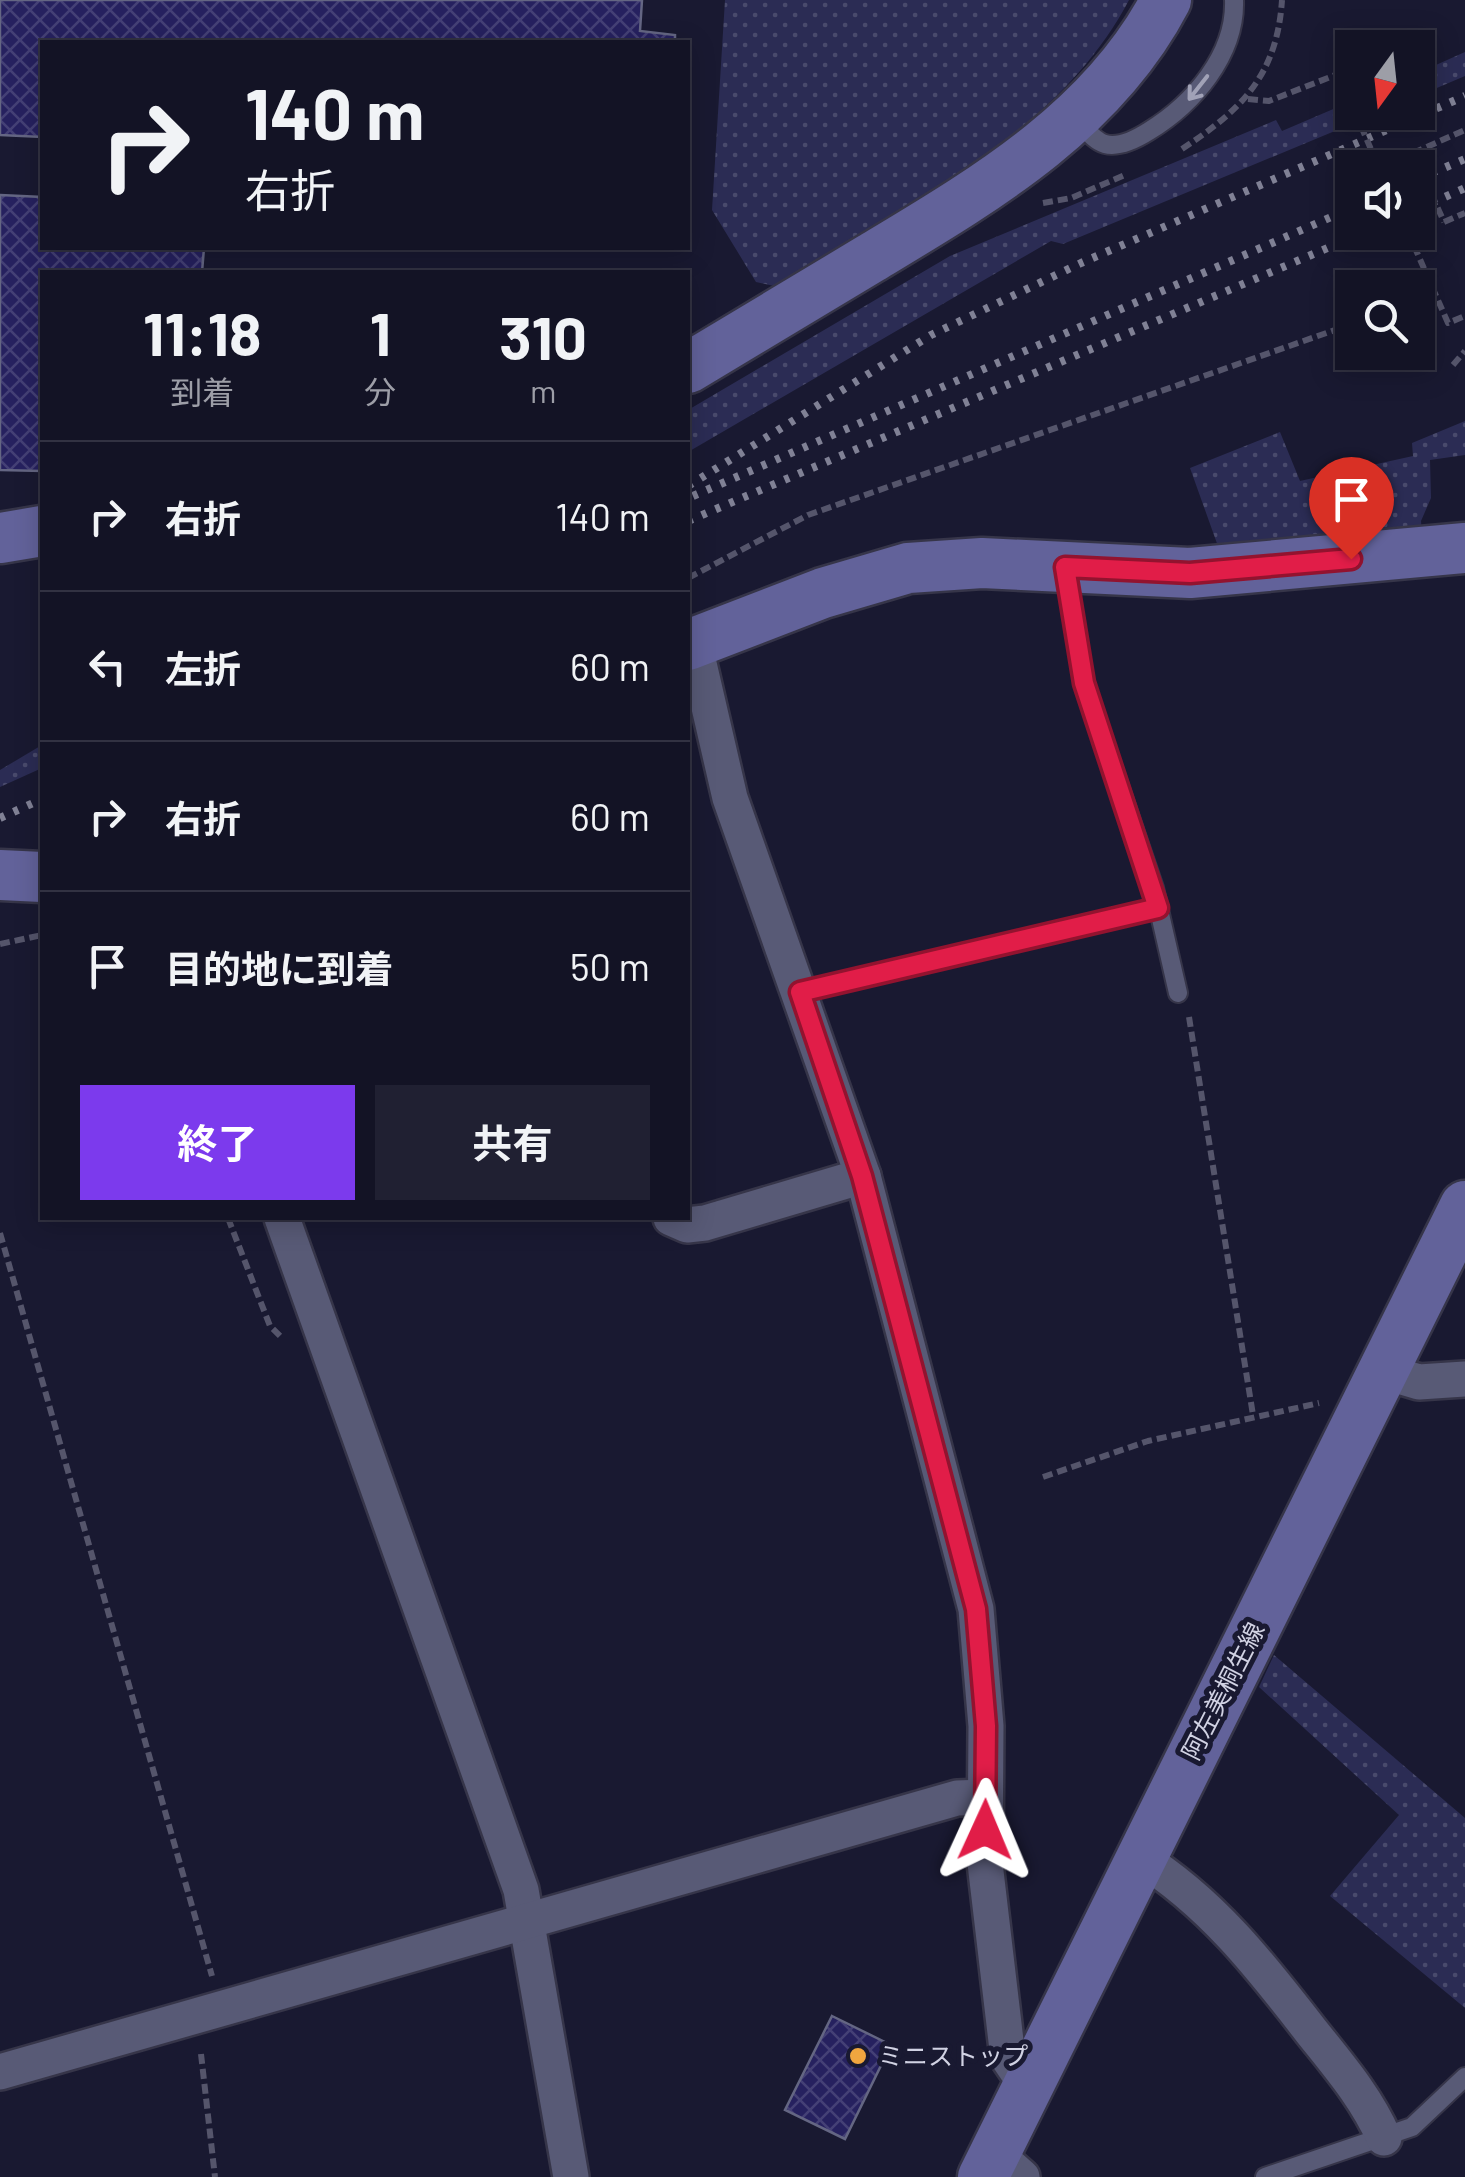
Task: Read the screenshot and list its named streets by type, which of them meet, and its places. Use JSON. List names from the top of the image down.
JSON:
{
  "streets": {
    "street": ["阿左美桐生線"]
  },
  "places": ["ミニストップ"],
  "north": "bottom",
  "page": {
    "turn": ["140 m", "右折"],
    "eta": [
      "11:18",
      "到着",
      "1",
      "分",
      "310",
      "m"
    ],
    "list": [
      {
        "name": "右折",
        "value": "140 m"
      },
      {
        "name": "左折",
        "value": "60 m"
      },
      {
        "name": "右折",
        "value": "60 m"
      },
      {
        "name": "目的地に到着",
        "value": "50 m"
      }
    ],
    "buttons": ["終了", "共有"]
  }
}
